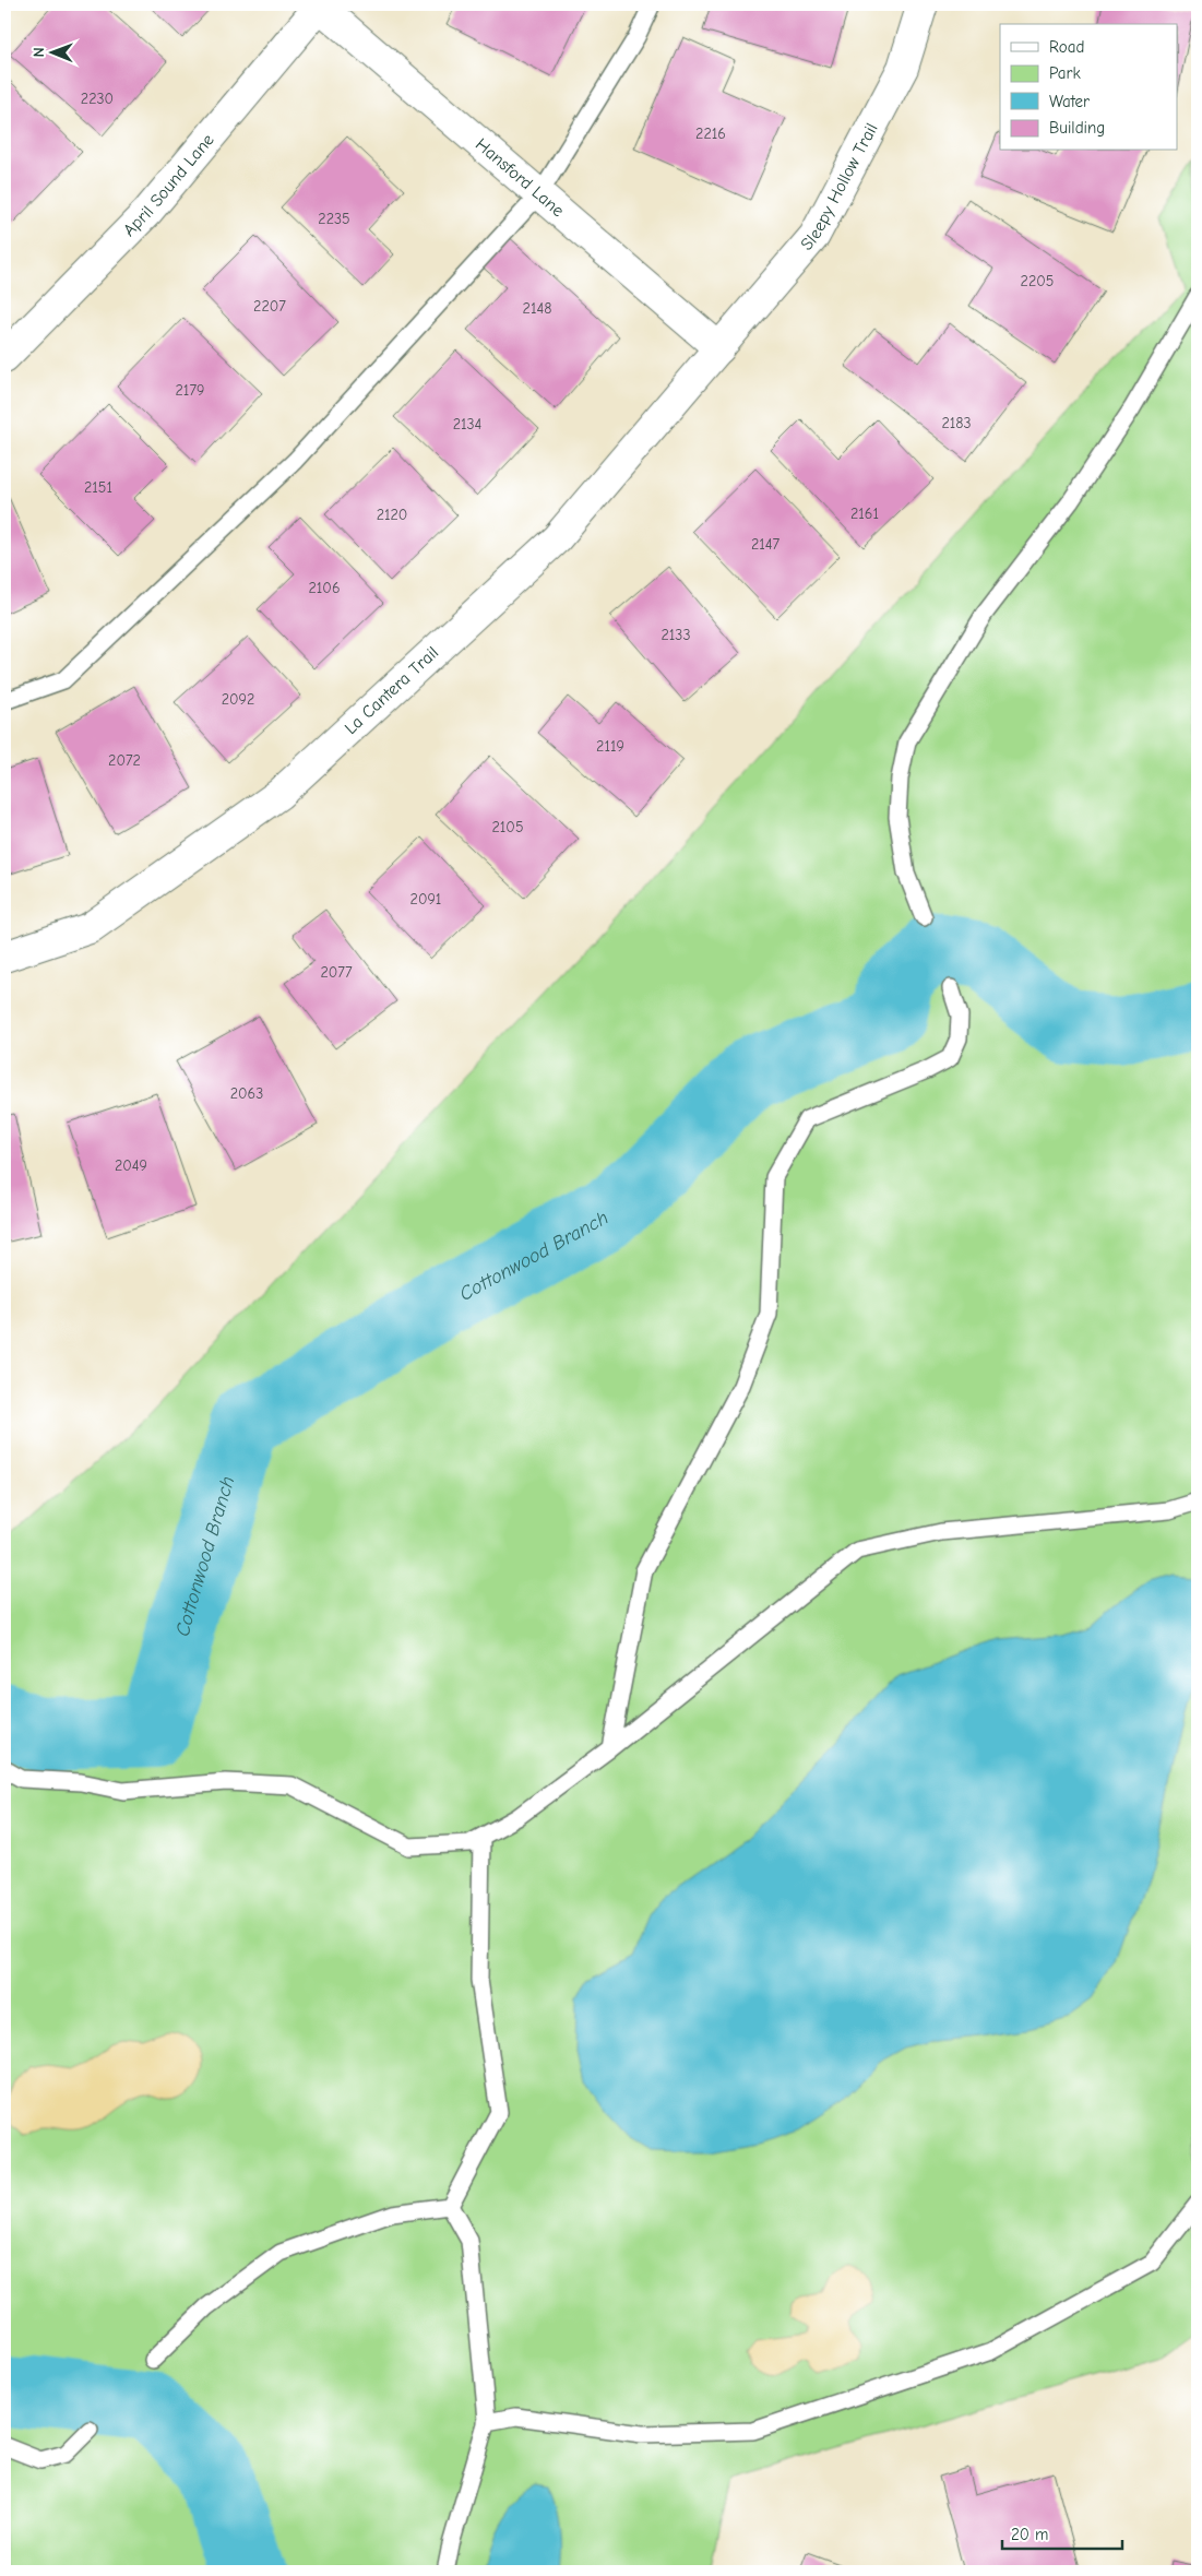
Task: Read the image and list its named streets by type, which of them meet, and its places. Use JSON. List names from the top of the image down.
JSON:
{
  "streets": {
    "street": [
      "Hansford Lane",
      "April Sound Lane",
      "Sleepy Hollow Trail",
      "La Cantera Trail"
    ]
  },
  "crossings": [
    ["Hansford Lane", "April Sound Lane"],
    ["Hansford Lane", "Sleepy Hollow Trail"],
    ["Hansford Lane", "La Cantera Trail"],
    ["Sleepy Hollow Trail", "La Cantera Trail"]
  ],
  "water": ["Cottonwood Branch"],
  "house_numbers": [
    "2230",
    "2216",
    "2235",
    "2205",
    "2207",
    "2148",
    "2179",
    "2183",
    "2134",
    "2151",
    "2161",
    "2120",
    "2147",
    "2106",
    "2133",
    "2092",
    "2119",
    "2072",
    "2105",
    "2091",
    "2077",
    "2063",
    "2049"
  ],
  "legend": [
    "Road",
    "Park",
    "Water",
    "Building"
  ],
  "scale_bar": "20 m",
  "north": "left"
}
